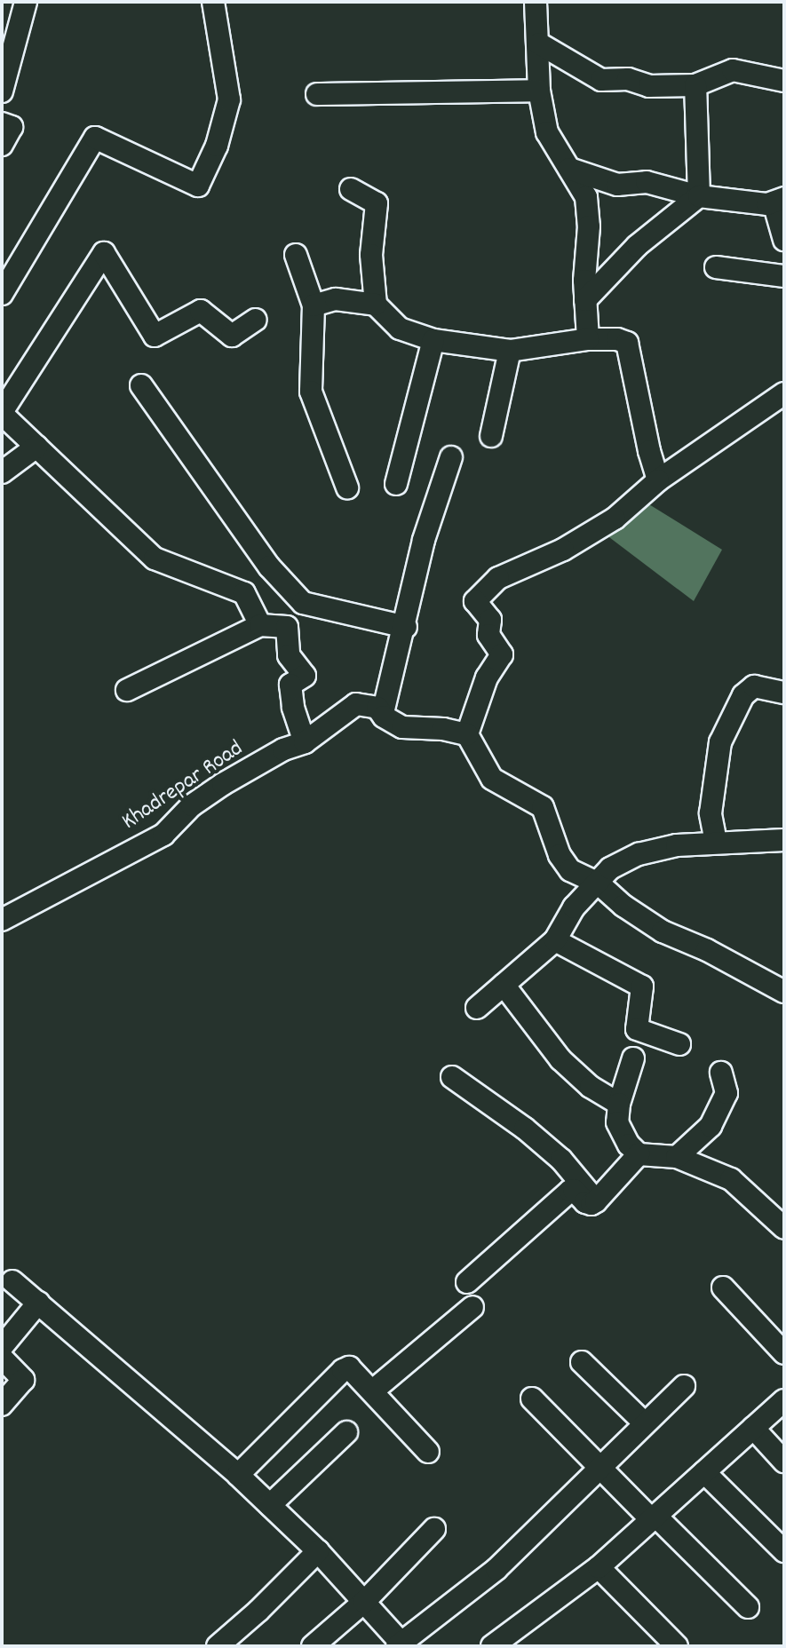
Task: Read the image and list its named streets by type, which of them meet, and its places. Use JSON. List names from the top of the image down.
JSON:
{
  "streets": {
    "street": ["Khadrepar Road"]
  }
}
